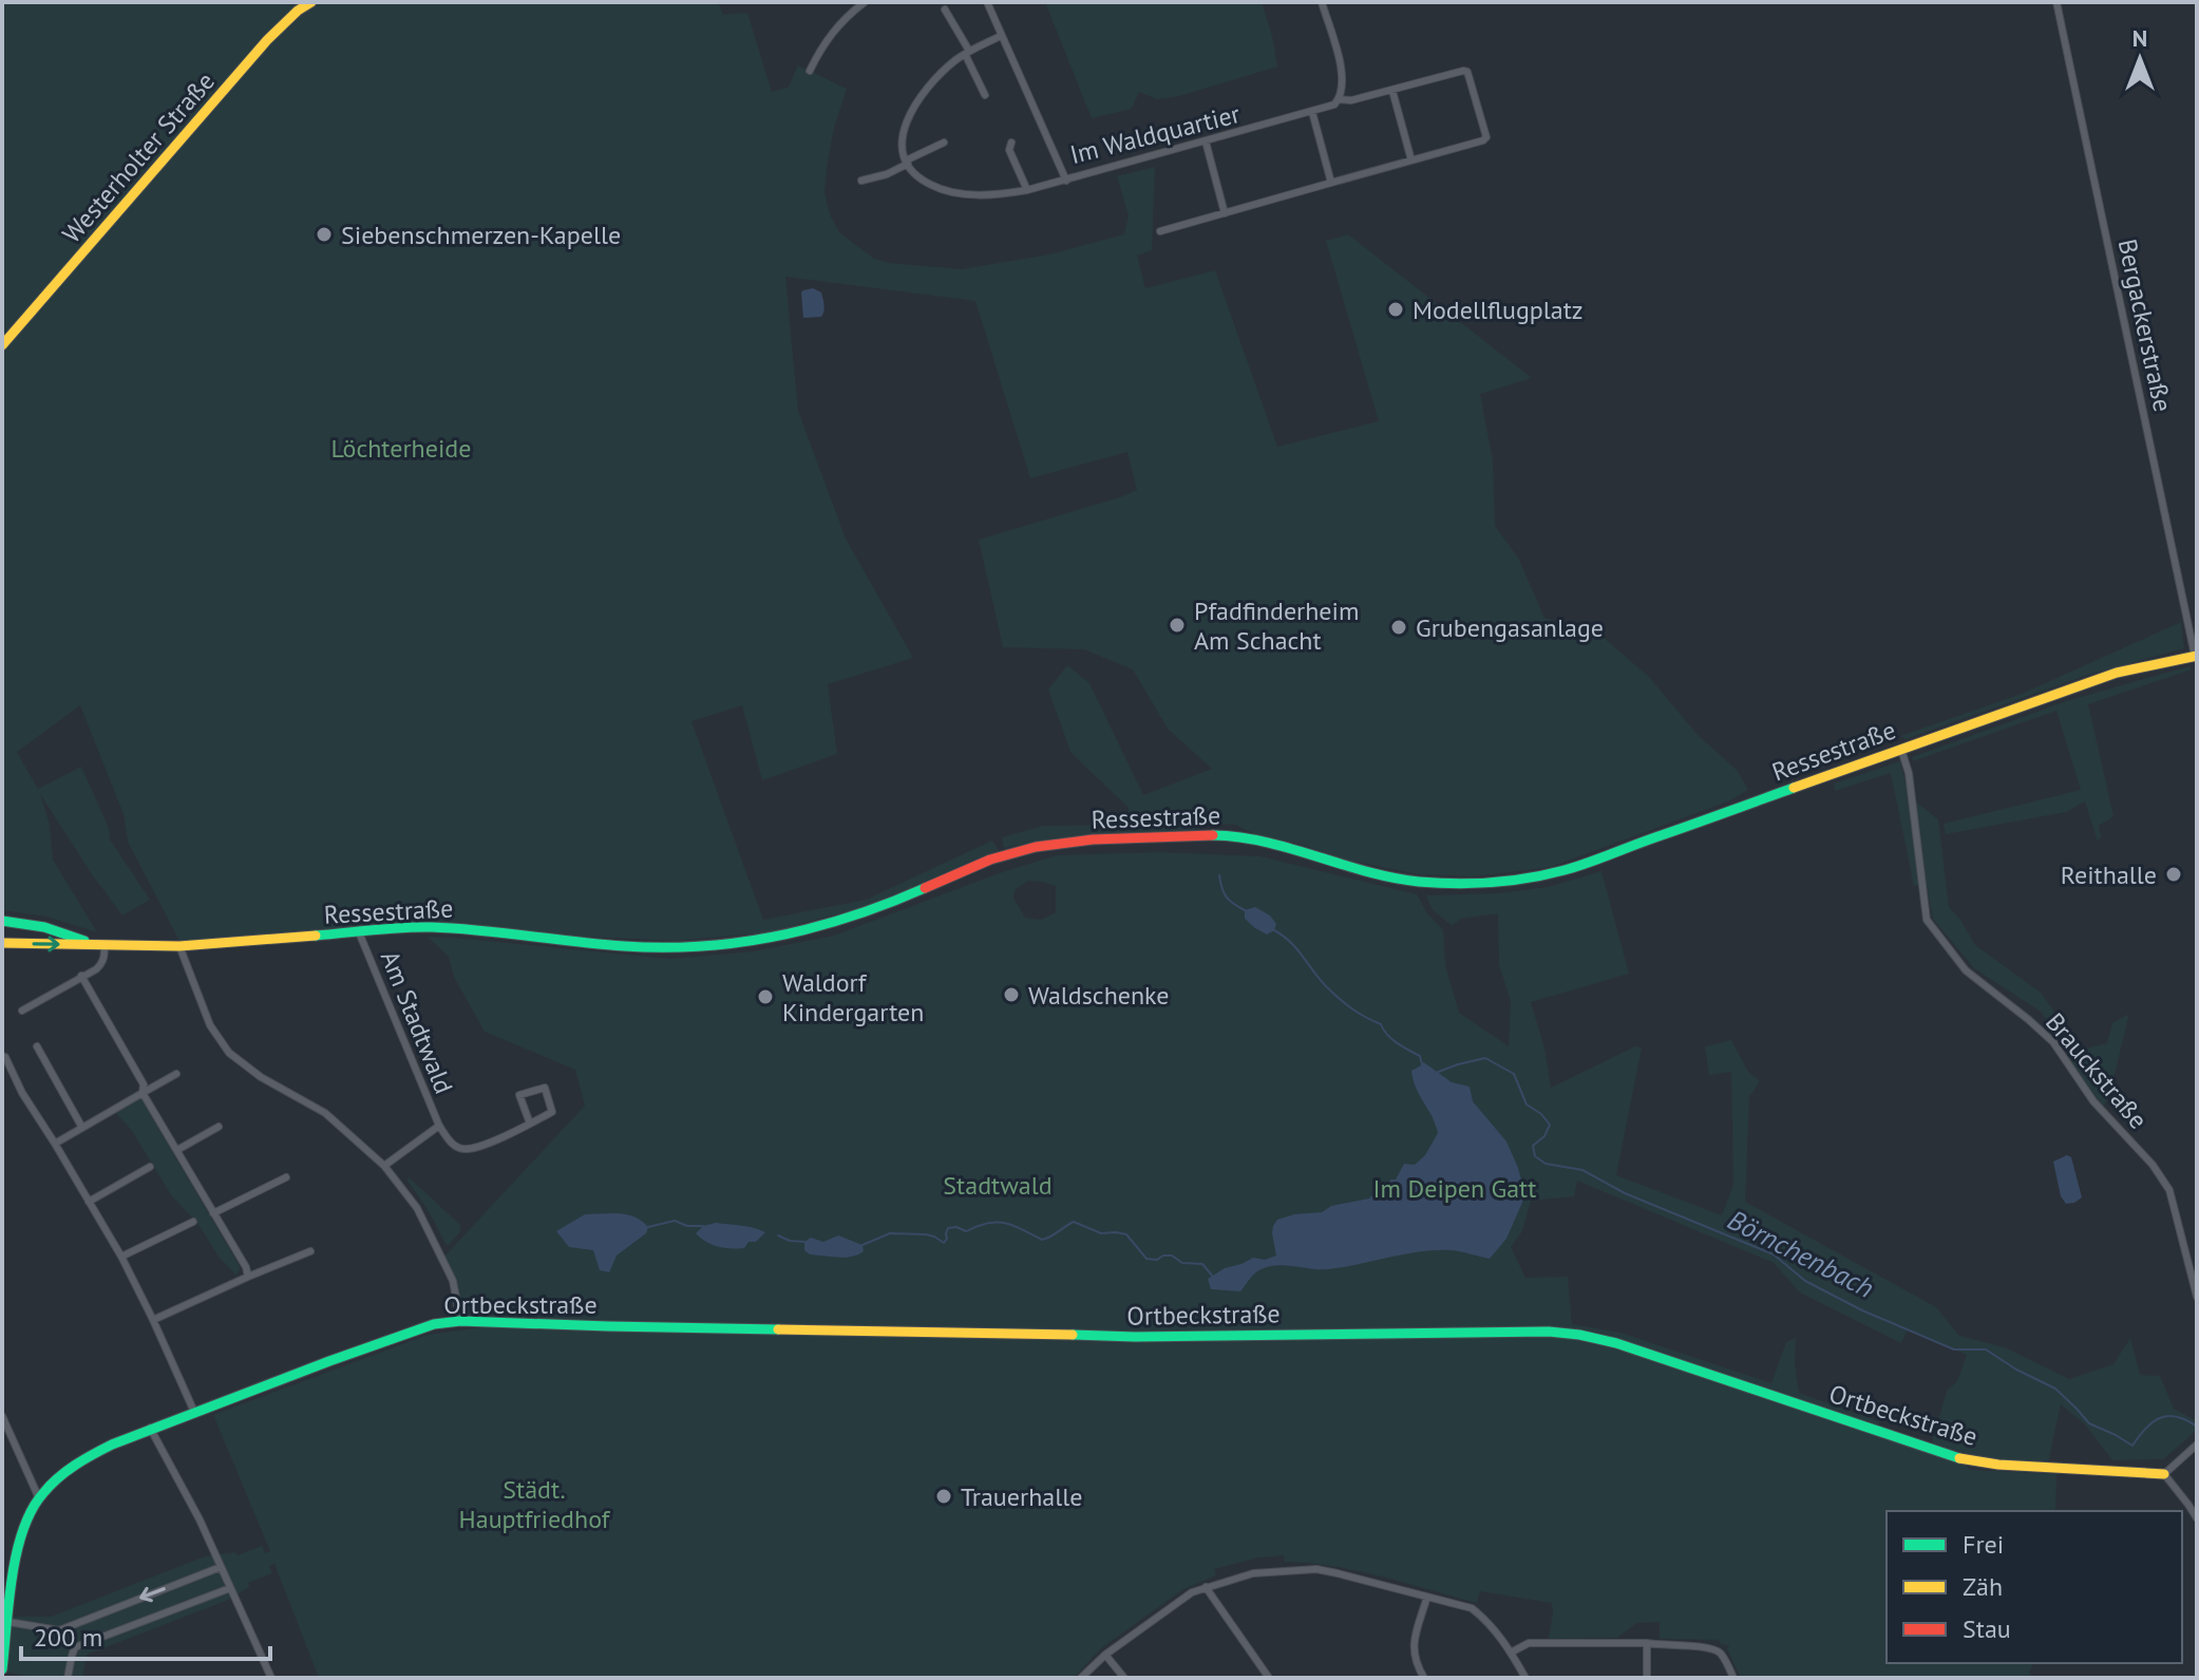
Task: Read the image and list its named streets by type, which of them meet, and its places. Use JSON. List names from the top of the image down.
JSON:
{
  "streets": {
    "main road": ["Westerholter Straße", "Ressestraße", "Ortbeckstraße"],
    "street": [
      "Im Waldquartier",
      "Bergackerstraße",
      "Am Stadtwald",
      "Brauckstraße"
    ]
  },
  "crossings": [
    ["Bergackerstraße", "Ressestraße"],
    ["Ressestraße", "Am Stadtwald"],
    ["Ressestraße", "Brauckstraße"]
  ],
  "water": ["Börnchenbach"],
  "parks": [
    "Löchterheide",
    "Stadtwald",
    "Im Deipen Gatt",
    "Städt. Hauptfriedhof"
  ],
  "places": [
    "Siebenschmerzen-Kapelle",
    "Modellflugplatz",
    "Pfadfinderheim Am Schacht",
    "Grubengasanlage",
    "Reithalle",
    "Waldschenke",
    "Waldorf Kindergarten",
    "Trauerhalle"
  ],
  "legend": ["Frei", "Zäh", "Stau"],
  "scale_bar": "200 m",
  "north": "top"
}
